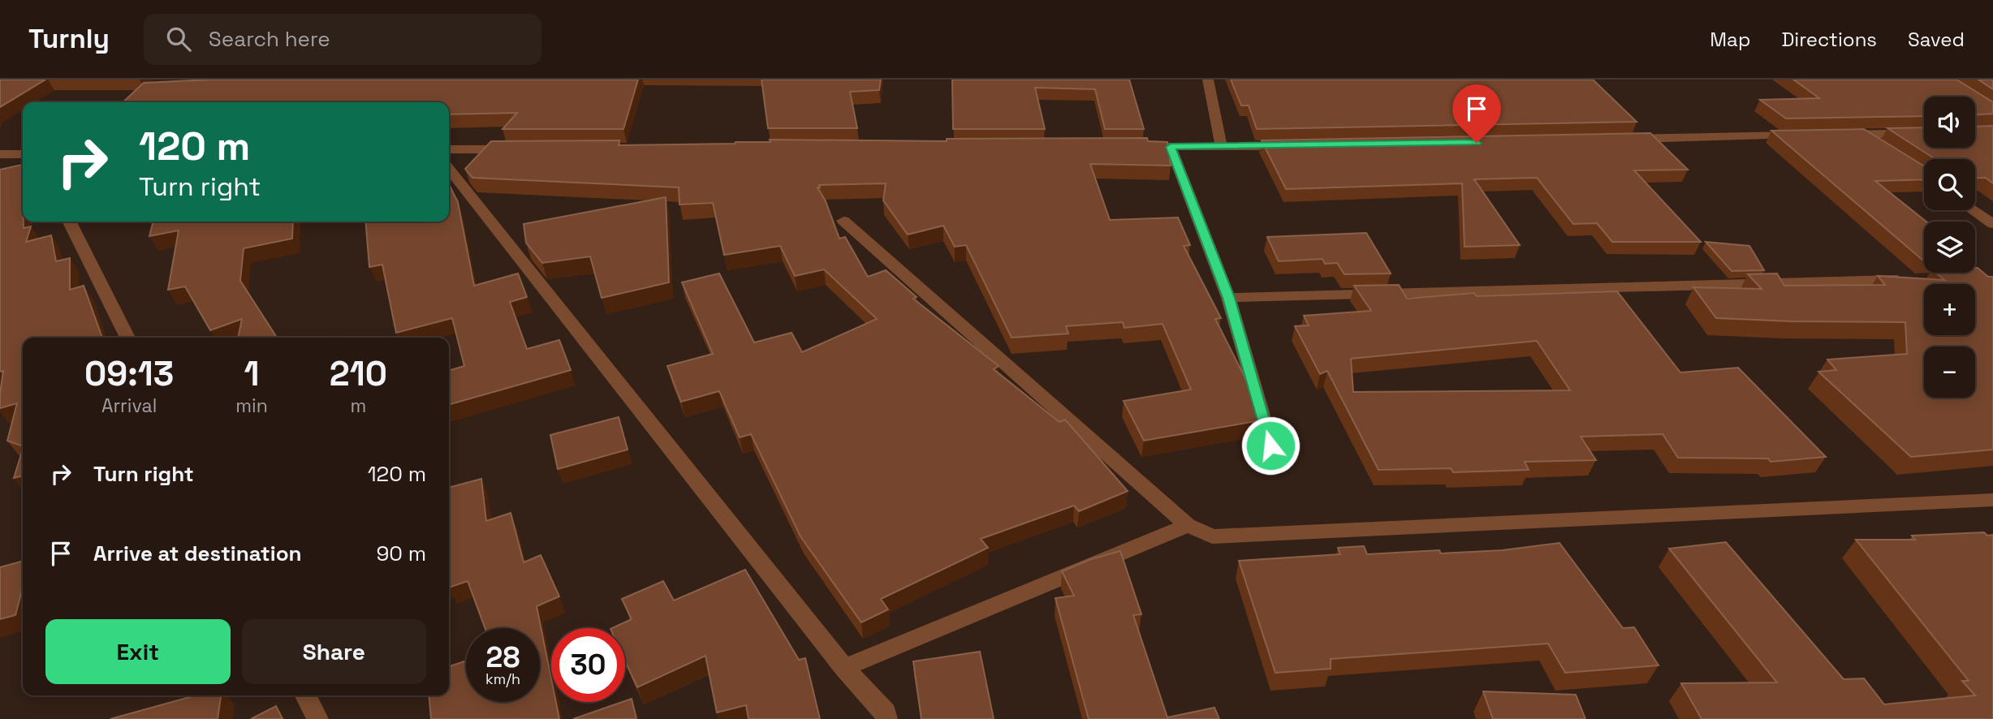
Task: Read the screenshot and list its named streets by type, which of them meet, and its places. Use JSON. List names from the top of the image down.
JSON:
{
  "page": {
    "header": "Turnly",
    "search": "Search here",
    "nav": ["Map", "Directions", "Saved"],
    "map_buttons": ["+", "−"],
    "turn": ["120 m", "Turn right"],
    "eta": [
      "09:13",
      "Arrival",
      "1",
      "min",
      "210",
      "m"
    ],
    "list": [
      {
        "name": "Turn right",
        "value": "120 m"
      },
      {
        "name": "Arrive at destination",
        "value": "90 m"
      }
    ],
    "buttons": ["Exit", "Share"],
    "speed": "28 km/h",
    "limit": "30"
  }
}
